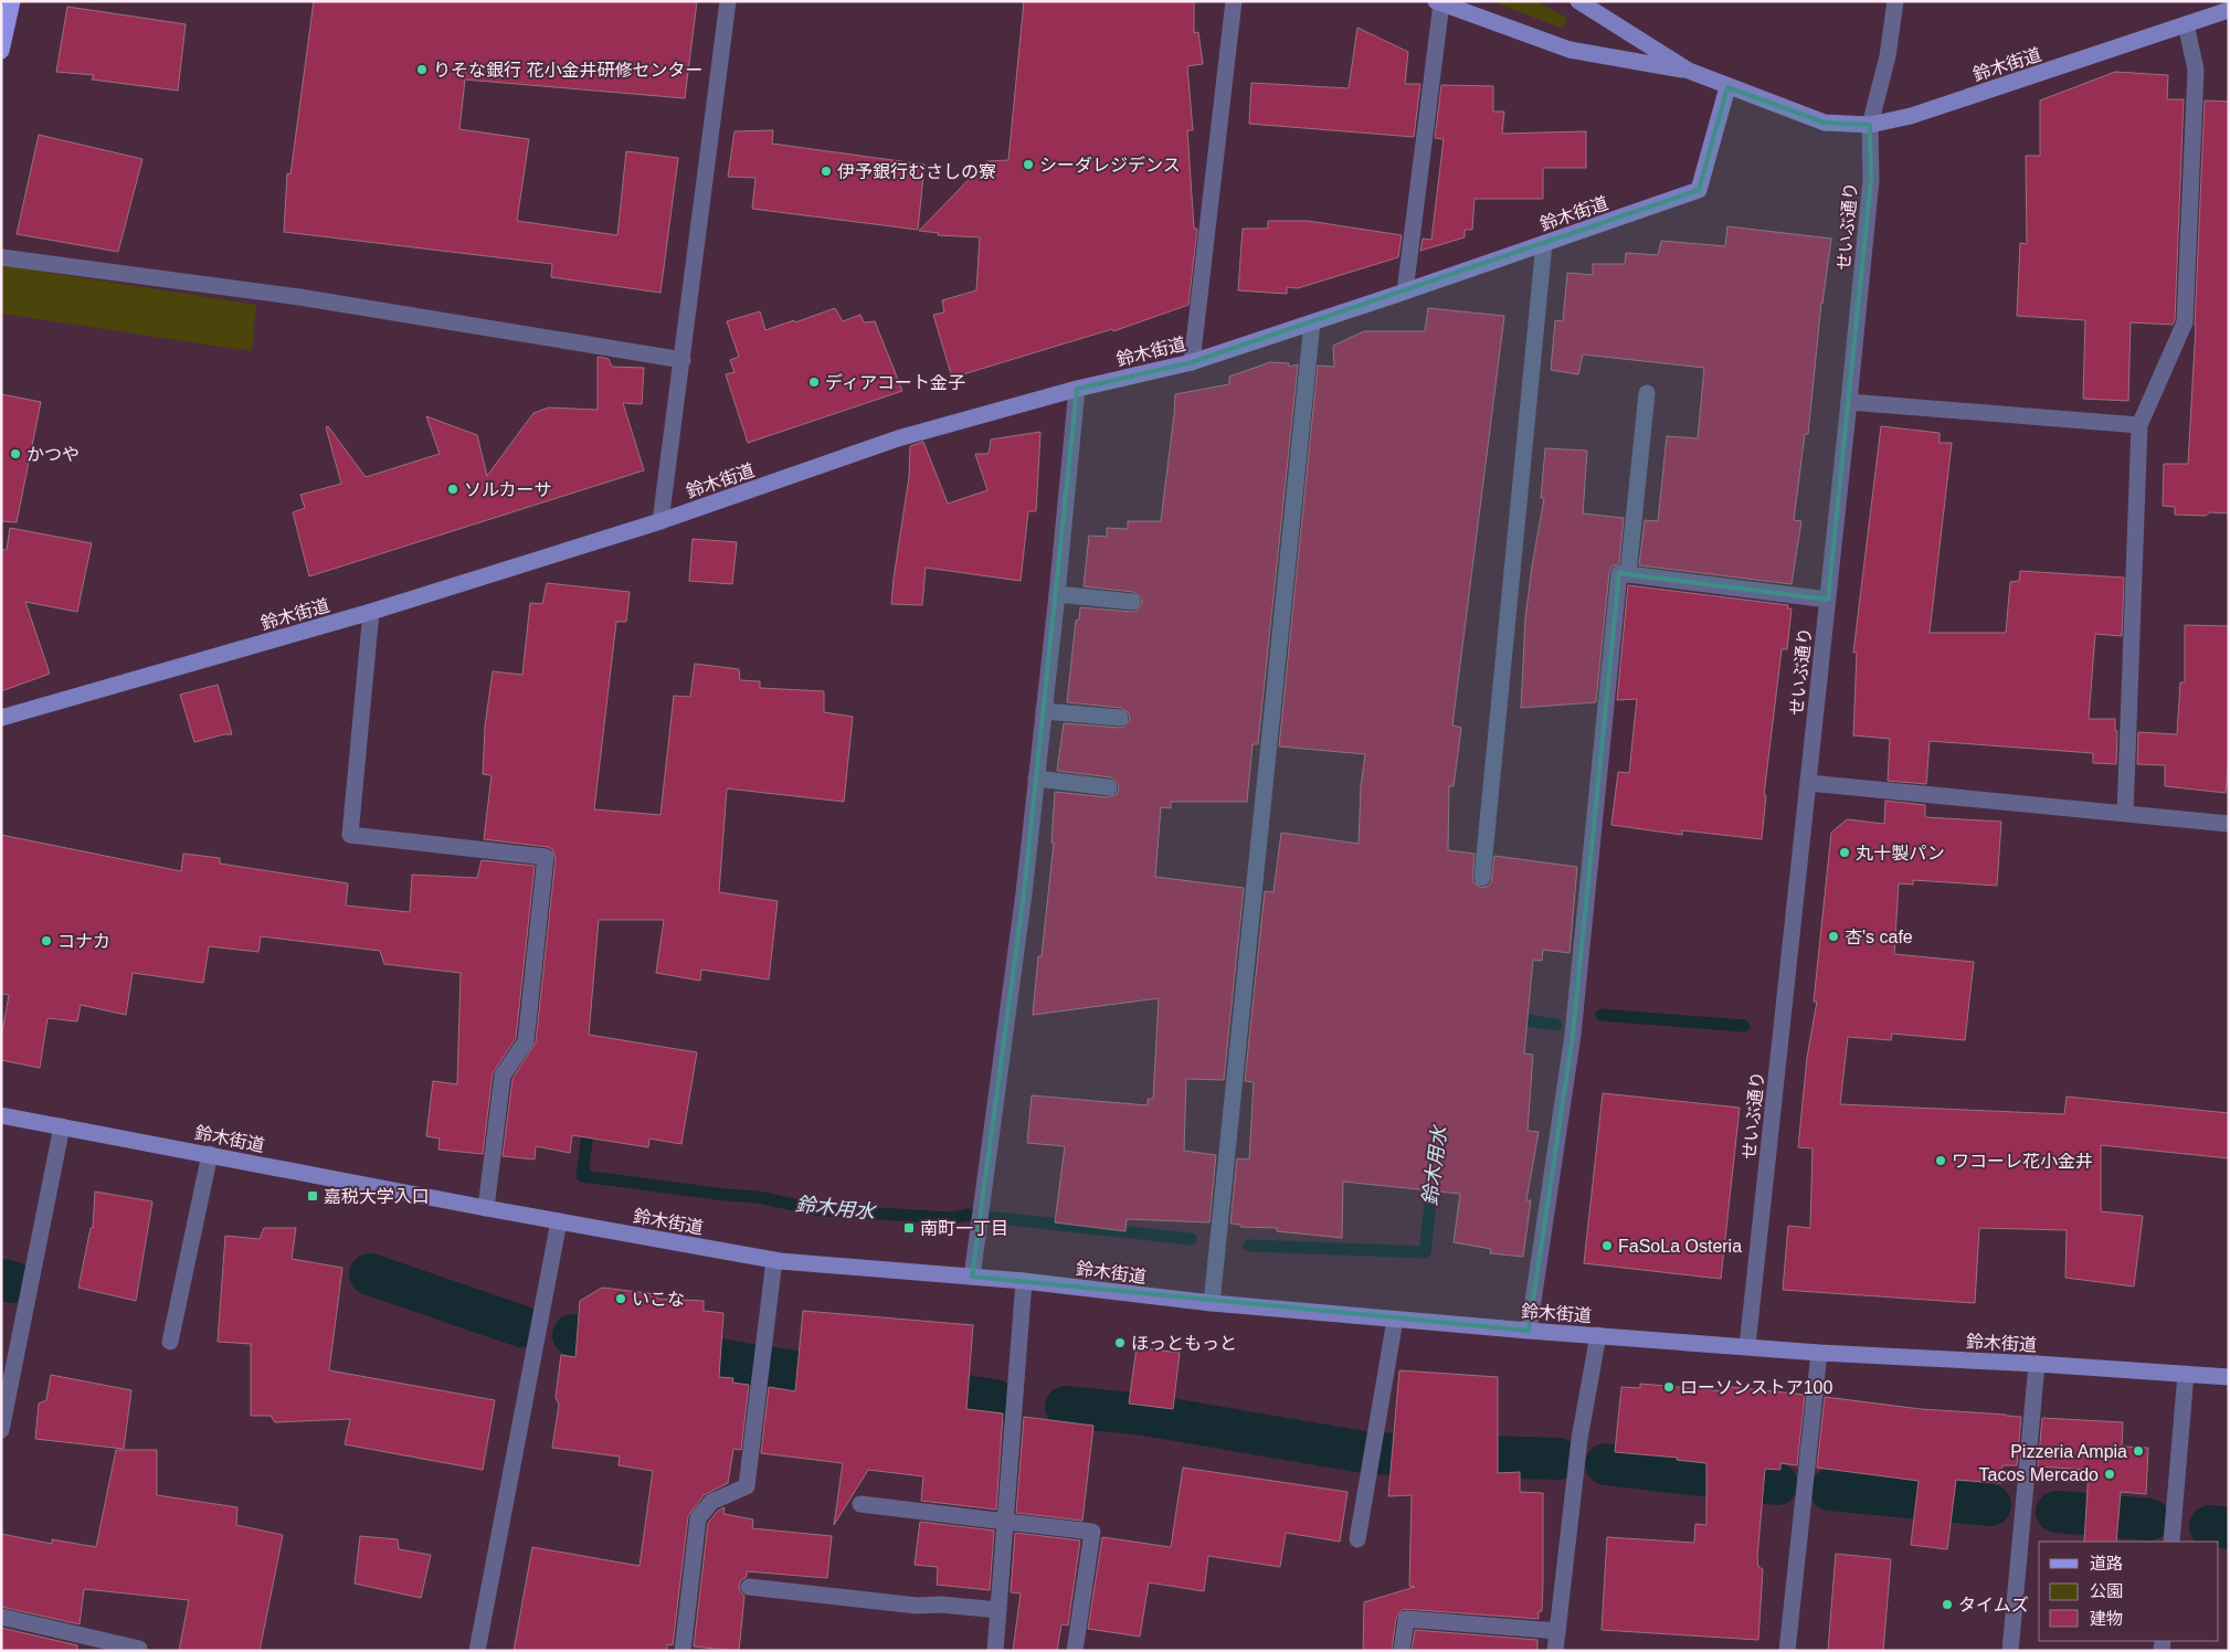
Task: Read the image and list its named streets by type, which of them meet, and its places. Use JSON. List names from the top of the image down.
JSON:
{
  "streets": {
    "main road": ["鈴木街道"],
    "street": ["せいぶ通り"]
  },
  "crossings": [
    ["鈴木街道", "せいぶ通り"]
  ],
  "water": ["鈴木用水"],
  "places": {
    "other": [
      "りそな銀行 花小金井研修センター",
      "シーダレジデンス",
      "伊予銀行むさしの寮",
      "ディアコート金子",
      "かつや",
      "ソルカーサ",
      "丸十製パン",
      "杏's cafe",
      "コナカ",
      "ワコーレ花小金井",
      "FaSoLa Osteria",
      "いこな",
      "ほっともっと",
      "ローソンストア100",
      "Pizzeria Ampia",
      "Tacos Mercado",
      "タイムズ"
    ],
    "transit": ["嘉税大学入口", "南町一丁目"]
  },
  "legend": ["道路", "公園", "建物"]
}
